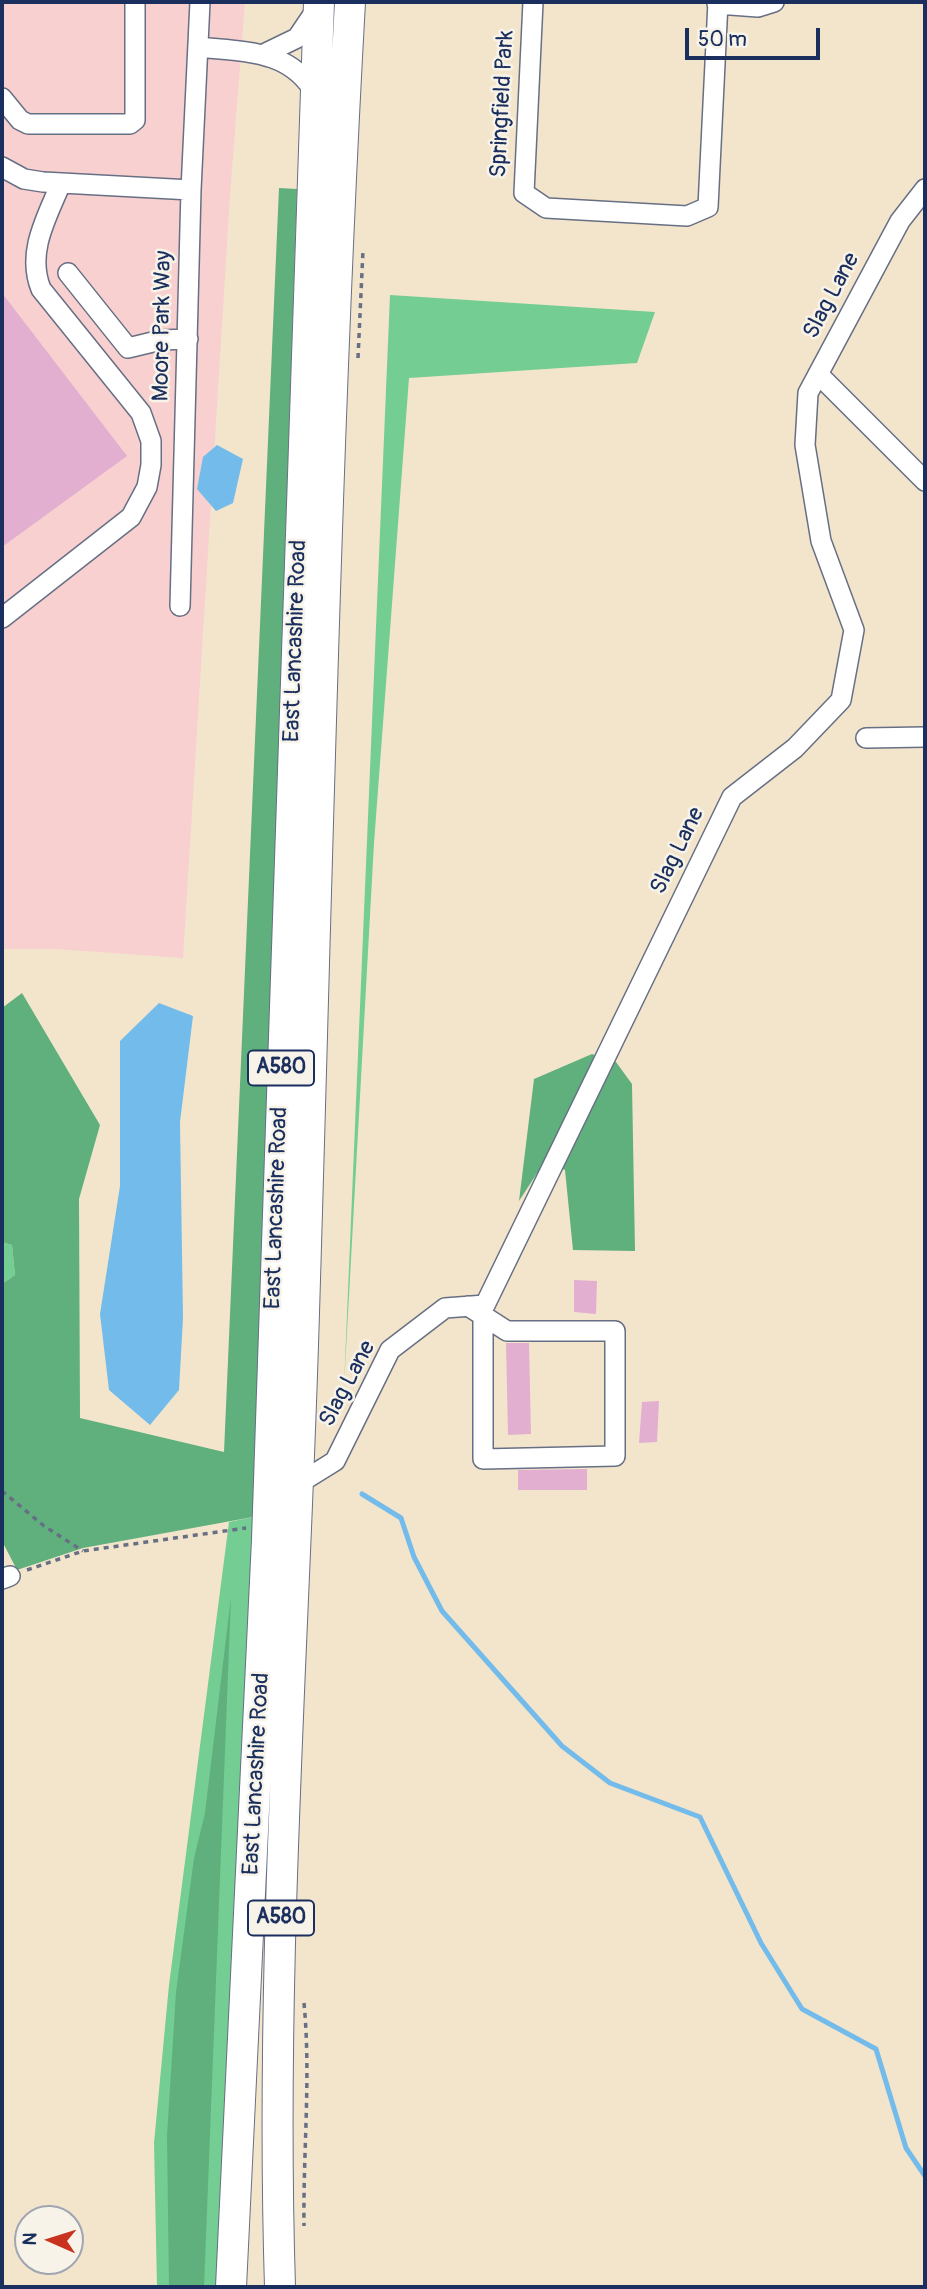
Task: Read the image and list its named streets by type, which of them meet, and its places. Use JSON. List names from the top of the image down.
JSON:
{
  "streets": {
    "highway": ["East Lancashire Road", "A580"],
    "street": ["Springfield Park", "Slag Lane", "Moore Park Way"]
  },
  "crossings": [
    ["Slag Lane", "East Lancashire Road"]
  ],
  "scale_bar": "50 m",
  "north": "left"
}
